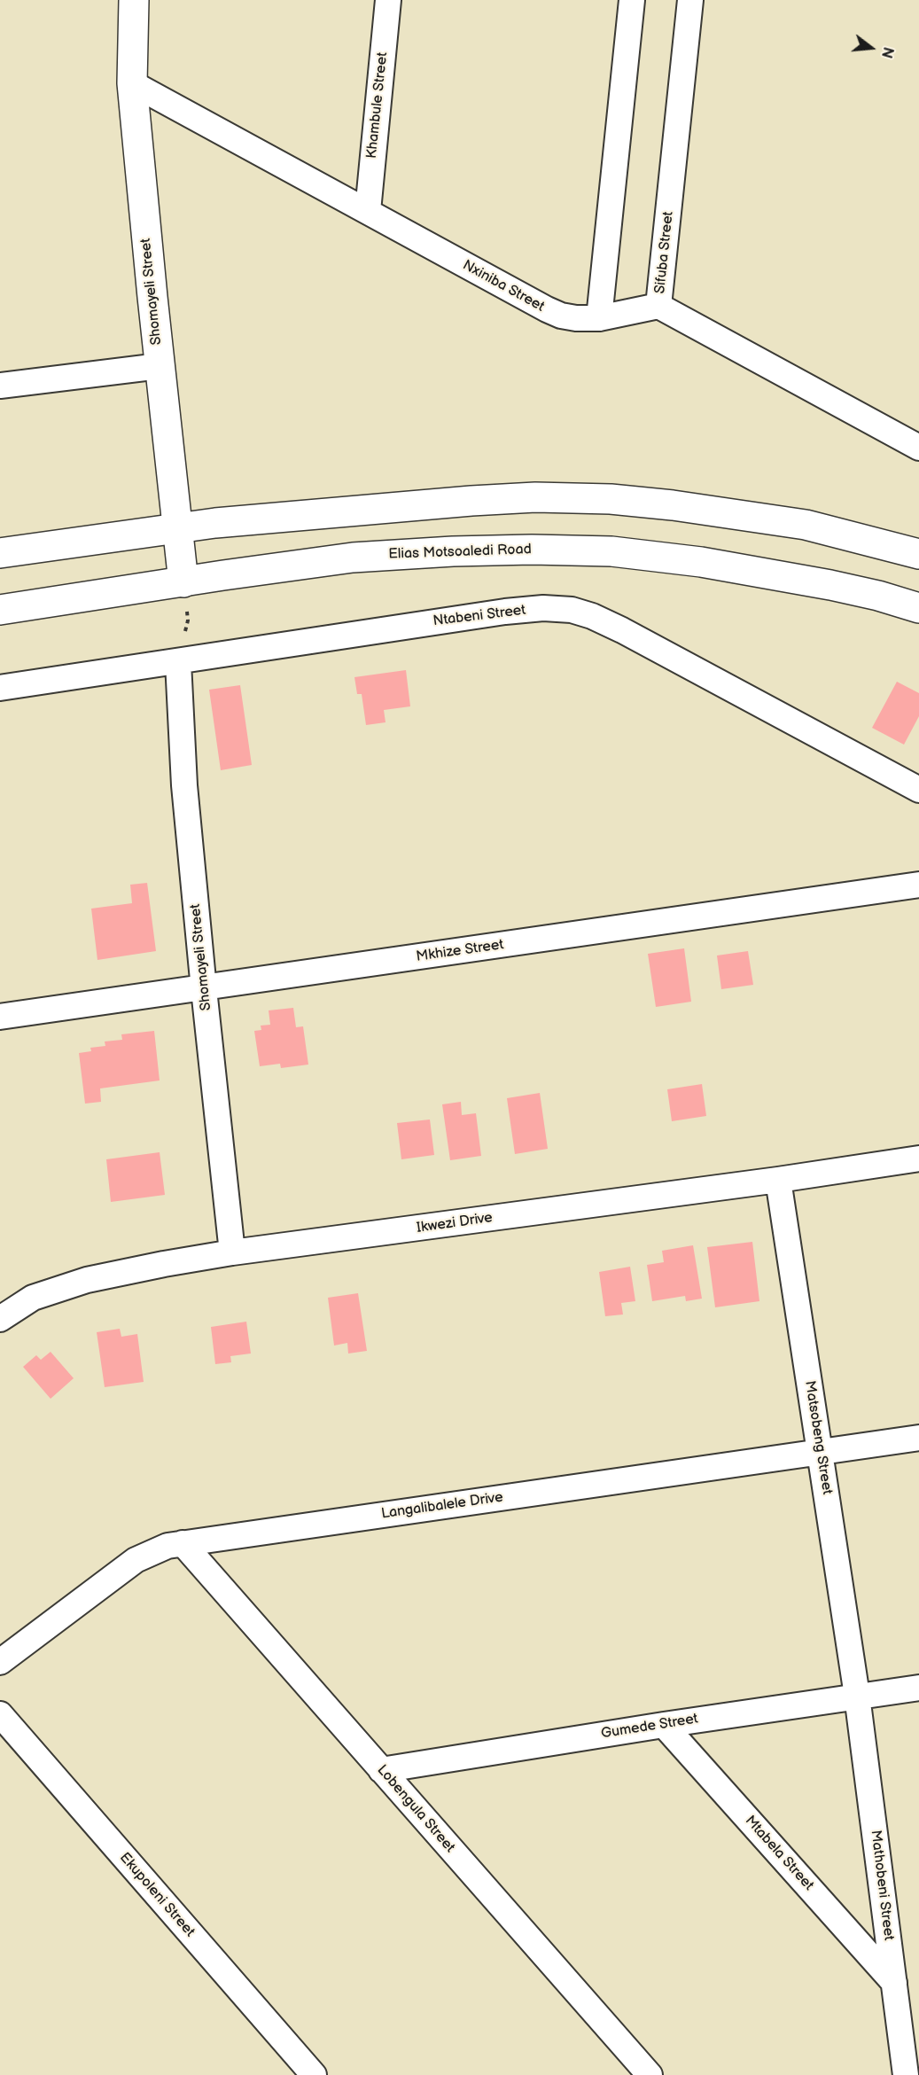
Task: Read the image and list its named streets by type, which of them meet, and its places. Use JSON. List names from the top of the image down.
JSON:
{
  "streets": {
    "main road": ["Shomayeli Street", "Elias Motsoaledi Road"],
    "street": [
      "Khambule Street",
      "Sifuba Street",
      "Nxiniba Street",
      "Ntabeni Street",
      "Mkhize Street",
      "Ikwezi Drive",
      "Matsobeng Street",
      "Langalibalele Drive",
      "Gumede Street",
      "Lobengula Street",
      "Mtabela Street",
      "Mathobeni Street",
      "Ekupoleni Street"
    ]
  },
  "crossings": [
    ["Khambule Street", "Nxiniba Street"],
    ["Sifuba Street", "Nxiniba Street"],
    ["Nxiniba Street", "Shomayeli Street"],
    ["Shomayeli Street", "Elias Motsoaledi Road"],
    ["Shomayeli Street", "Ntabeni Street"],
    ["Shomayeli Street", "Mkhize Street"],
    ["Shomayeli Street", "Ikwezi Drive"],
    ["Ikwezi Drive", "Matsobeng Street"],
    ["Matsobeng Street", "Langalibalele Drive"],
    ["Matsobeng Street", "Gumede Street"],
    ["Matsobeng Street", "Mathobeni Street"],
    ["Langalibalele Drive", "Lobengula Street"],
    ["Gumede Street", "Lobengula Street"],
    ["Gumede Street", "Mtabela Street"],
    ["Gumede Street", "Mathobeni Street"],
    ["Mtabela Street", "Mathobeni Street"]
  ],
  "north": "right"
}
